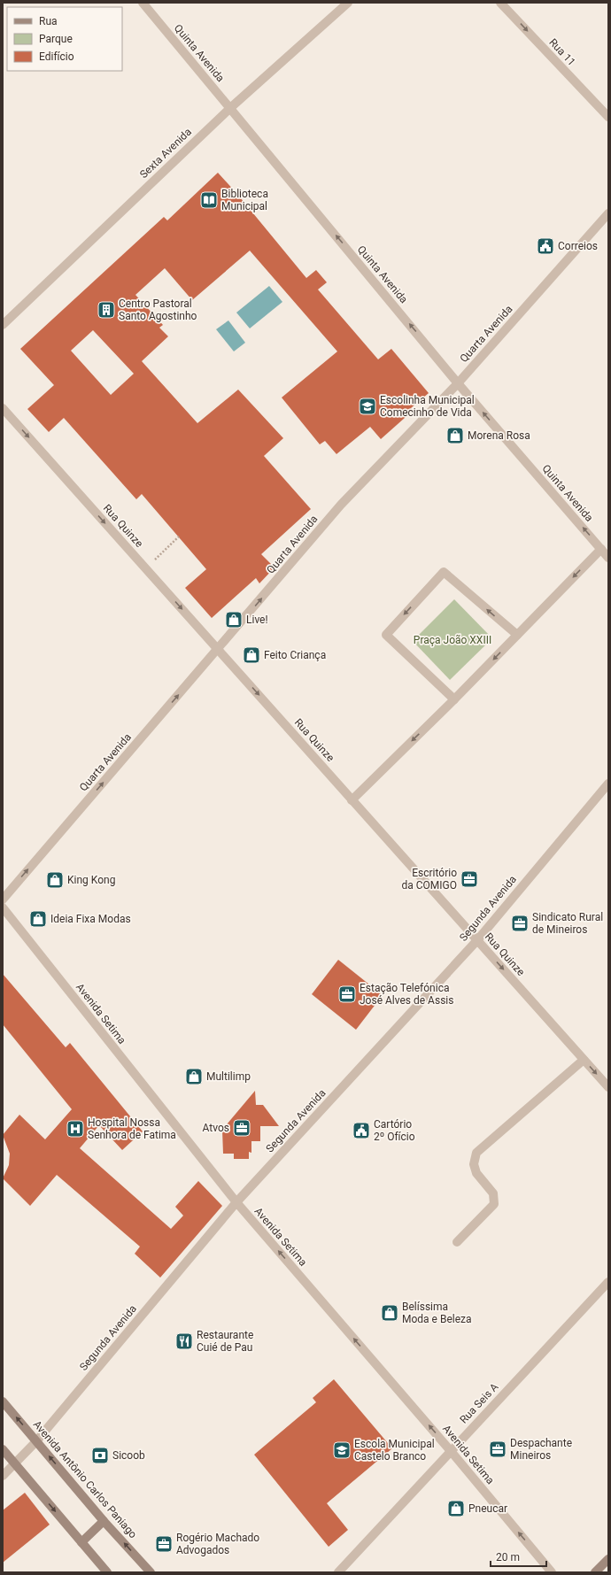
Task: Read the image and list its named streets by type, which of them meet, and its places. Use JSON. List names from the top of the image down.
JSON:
{
  "streets": {
    "main road": ["Avenida Antônio Carlos Paniago"],
    "street": [
      "Rua 11",
      "Quinta Avenida",
      "Sexta Avenida",
      "Quarta Avenida",
      "Rua Quinze",
      "Segunda Avenida",
      "Avenida Setima",
      "Rua Seis A"
    ]
  },
  "crossings": [
    ["Quinta Avenida", "Sexta Avenida"],
    ["Quinta Avenida", "Quarta Avenida"],
    ["Quarta Avenida", "Rua Quinze"],
    ["Rua Quinze", "Segunda Avenida"],
    ["Segunda Avenida", "Avenida Setima"],
    ["Segunda Avenida", "Avenida Antônio Carlos Paniago"],
    ["Avenida Setima", "Rua Seis A"]
  ],
  "one_way": [
    "Rua 11",
    "Quinta Avenida",
    "Quarta Avenida",
    "Rua Quinze",
    "Avenida Setima"
  ],
  "parks": ["Praça João XXIII"],
  "places": {
    "library": ["Biblioteca Municipal"],
    "public building": ["Correios", "Cartório 2º Ofício"],
    "building": ["Centro Pastoral Santo Agostinho"],
    "school or university": ["Escolinha Municipal Comecinho de Vida", "Escola Municipal Castelo Branco"],
    "shop": [
      "Morena Rosa",
      "Live!",
      "Feito Criança",
      "King Kong",
      "Ideia Fixa Modas",
      "Multilimp",
      "Belíssima Moda e Beleza",
      "Pneucar"
    ],
    "office": [
      "Escritório da COMIGO",
      "Sindicato Rural de Mineiros",
      "Estação Telefónica José Alves de Assis",
      "Atvos",
      "Despachante Mineiros",
      "Rogério Machado Advogados"
    ],
    "hospital": ["Hospital Nossa Senhora de Fatima"],
    "restaurant": ["Restaurante Cuié de Pau"],
    "bank": ["Sicoob"]
  },
  "legend": ["Rua", "Parque", "Edifício"],
  "scale_bar": "20 m"
}
